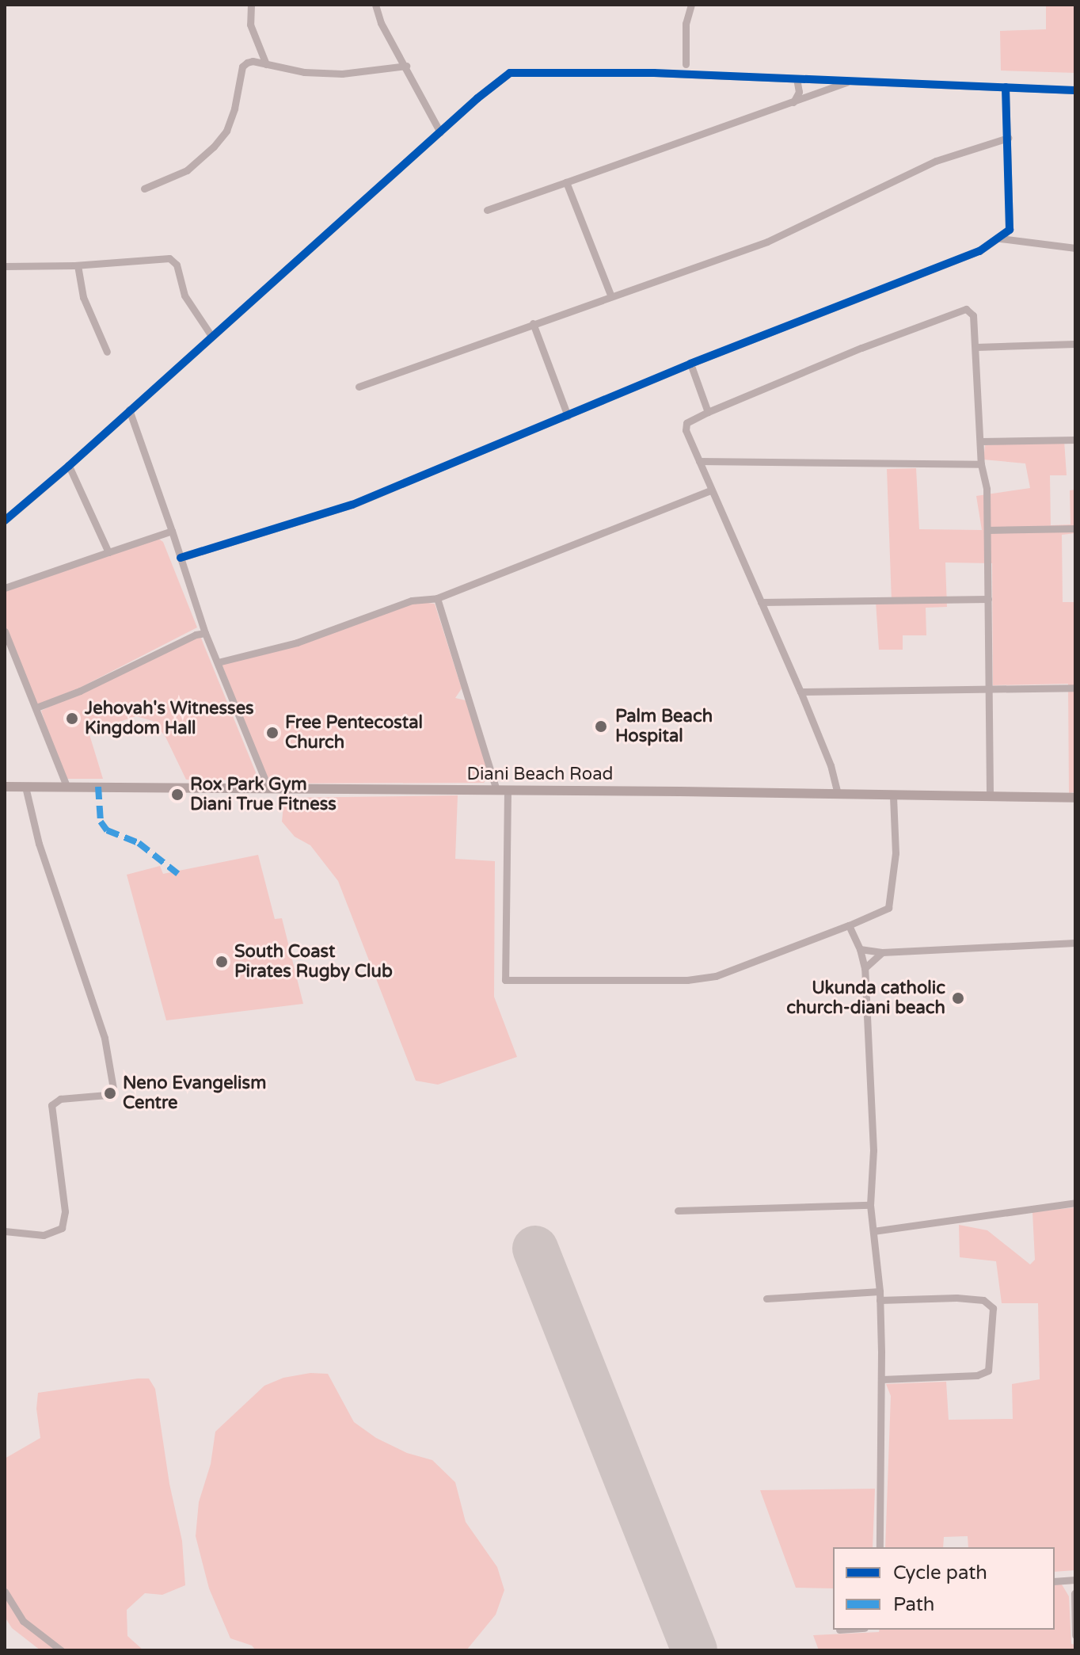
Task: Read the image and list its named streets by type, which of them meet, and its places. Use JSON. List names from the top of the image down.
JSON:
{
  "streets": {
    "main road": ["Diani Beach Road"]
  },
  "places": [
    "Jehovah's Witnesses Kingdom Hall",
    "Palm Beach Hospital",
    "Free Pentecostal Church",
    "Rox Park Gym Diani True Fitness",
    "South Coast Pirates Rugby Club",
    "Ukunda catholic church-diani beach",
    "Neno Evangelism Centre"
  ],
  "legend": ["Cycle path", "Path"]
}
